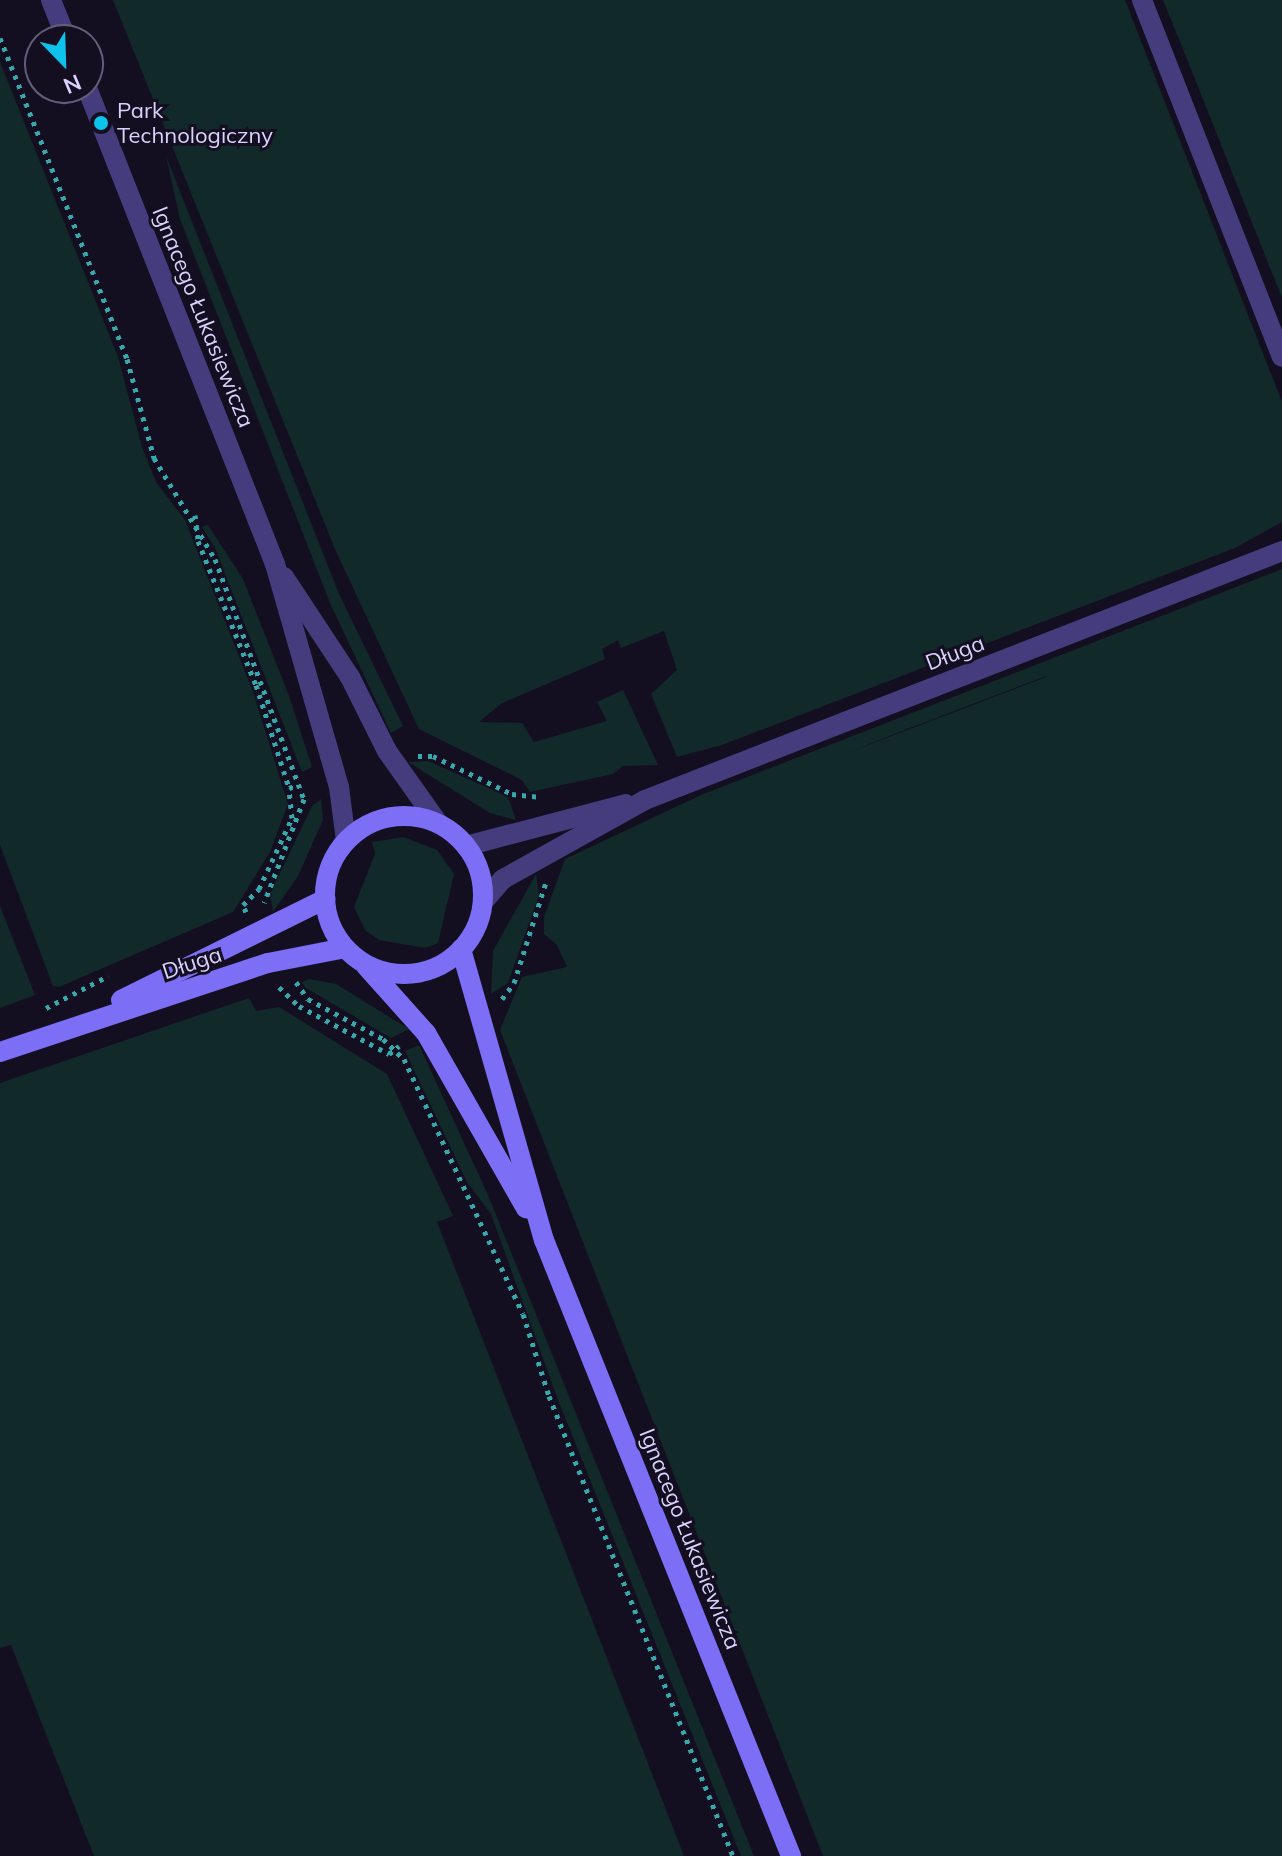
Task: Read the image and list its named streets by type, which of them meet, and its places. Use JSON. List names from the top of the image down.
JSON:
{
  "streets": {
    "main road": ["Ignacego Łukasiewicza", "Długa"]
  },
  "crossings": [
    ["Ignacego Łukasiewicza", "Długa"]
  ],
  "places": ["Park Technologiczny"],
  "north": "bottom right"
}
